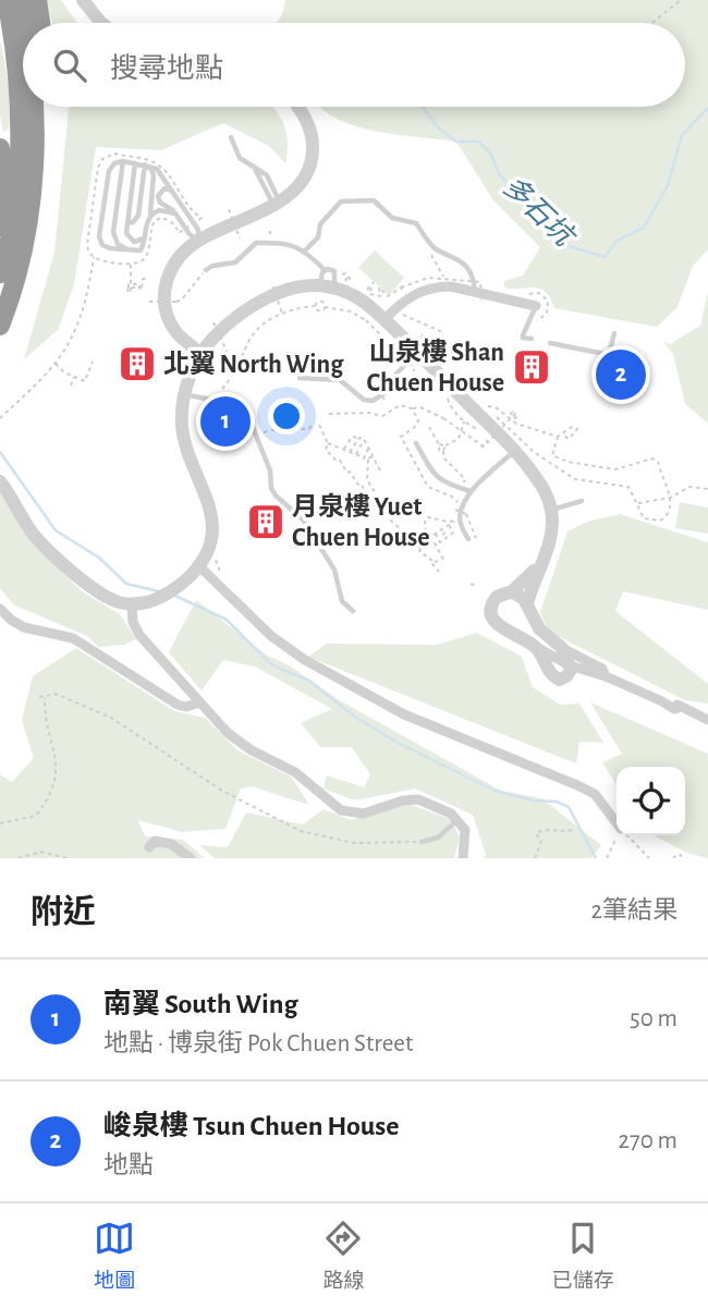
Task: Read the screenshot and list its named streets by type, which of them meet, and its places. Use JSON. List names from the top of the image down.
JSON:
{
  "water": ["多石坑"],
  "places": {
    "building": ["北翼 North Wing", "山泉樓 Shan Chuen House", "月泉樓 Yuet Chuen House"]
  },
  "page": {
    "search": "搜尋地點",
    "pins": ["2", "1"],
    "heading": ["附近", "2筆結果"],
    "list": [
      {
        "mark": "1",
        "name": "南翼 South Wing",
        "note": "地點 · 博泉街 Pok Chuen Street",
        "value": "50 m"
      },
      {
        "mark": "2",
        "name": "峻泉樓 Tsun Chuen House",
        "note": "地點",
        "value": "270 m"
      }
    ],
    "nav": ["地圖", "路線", "已儲存"]
  }
}
